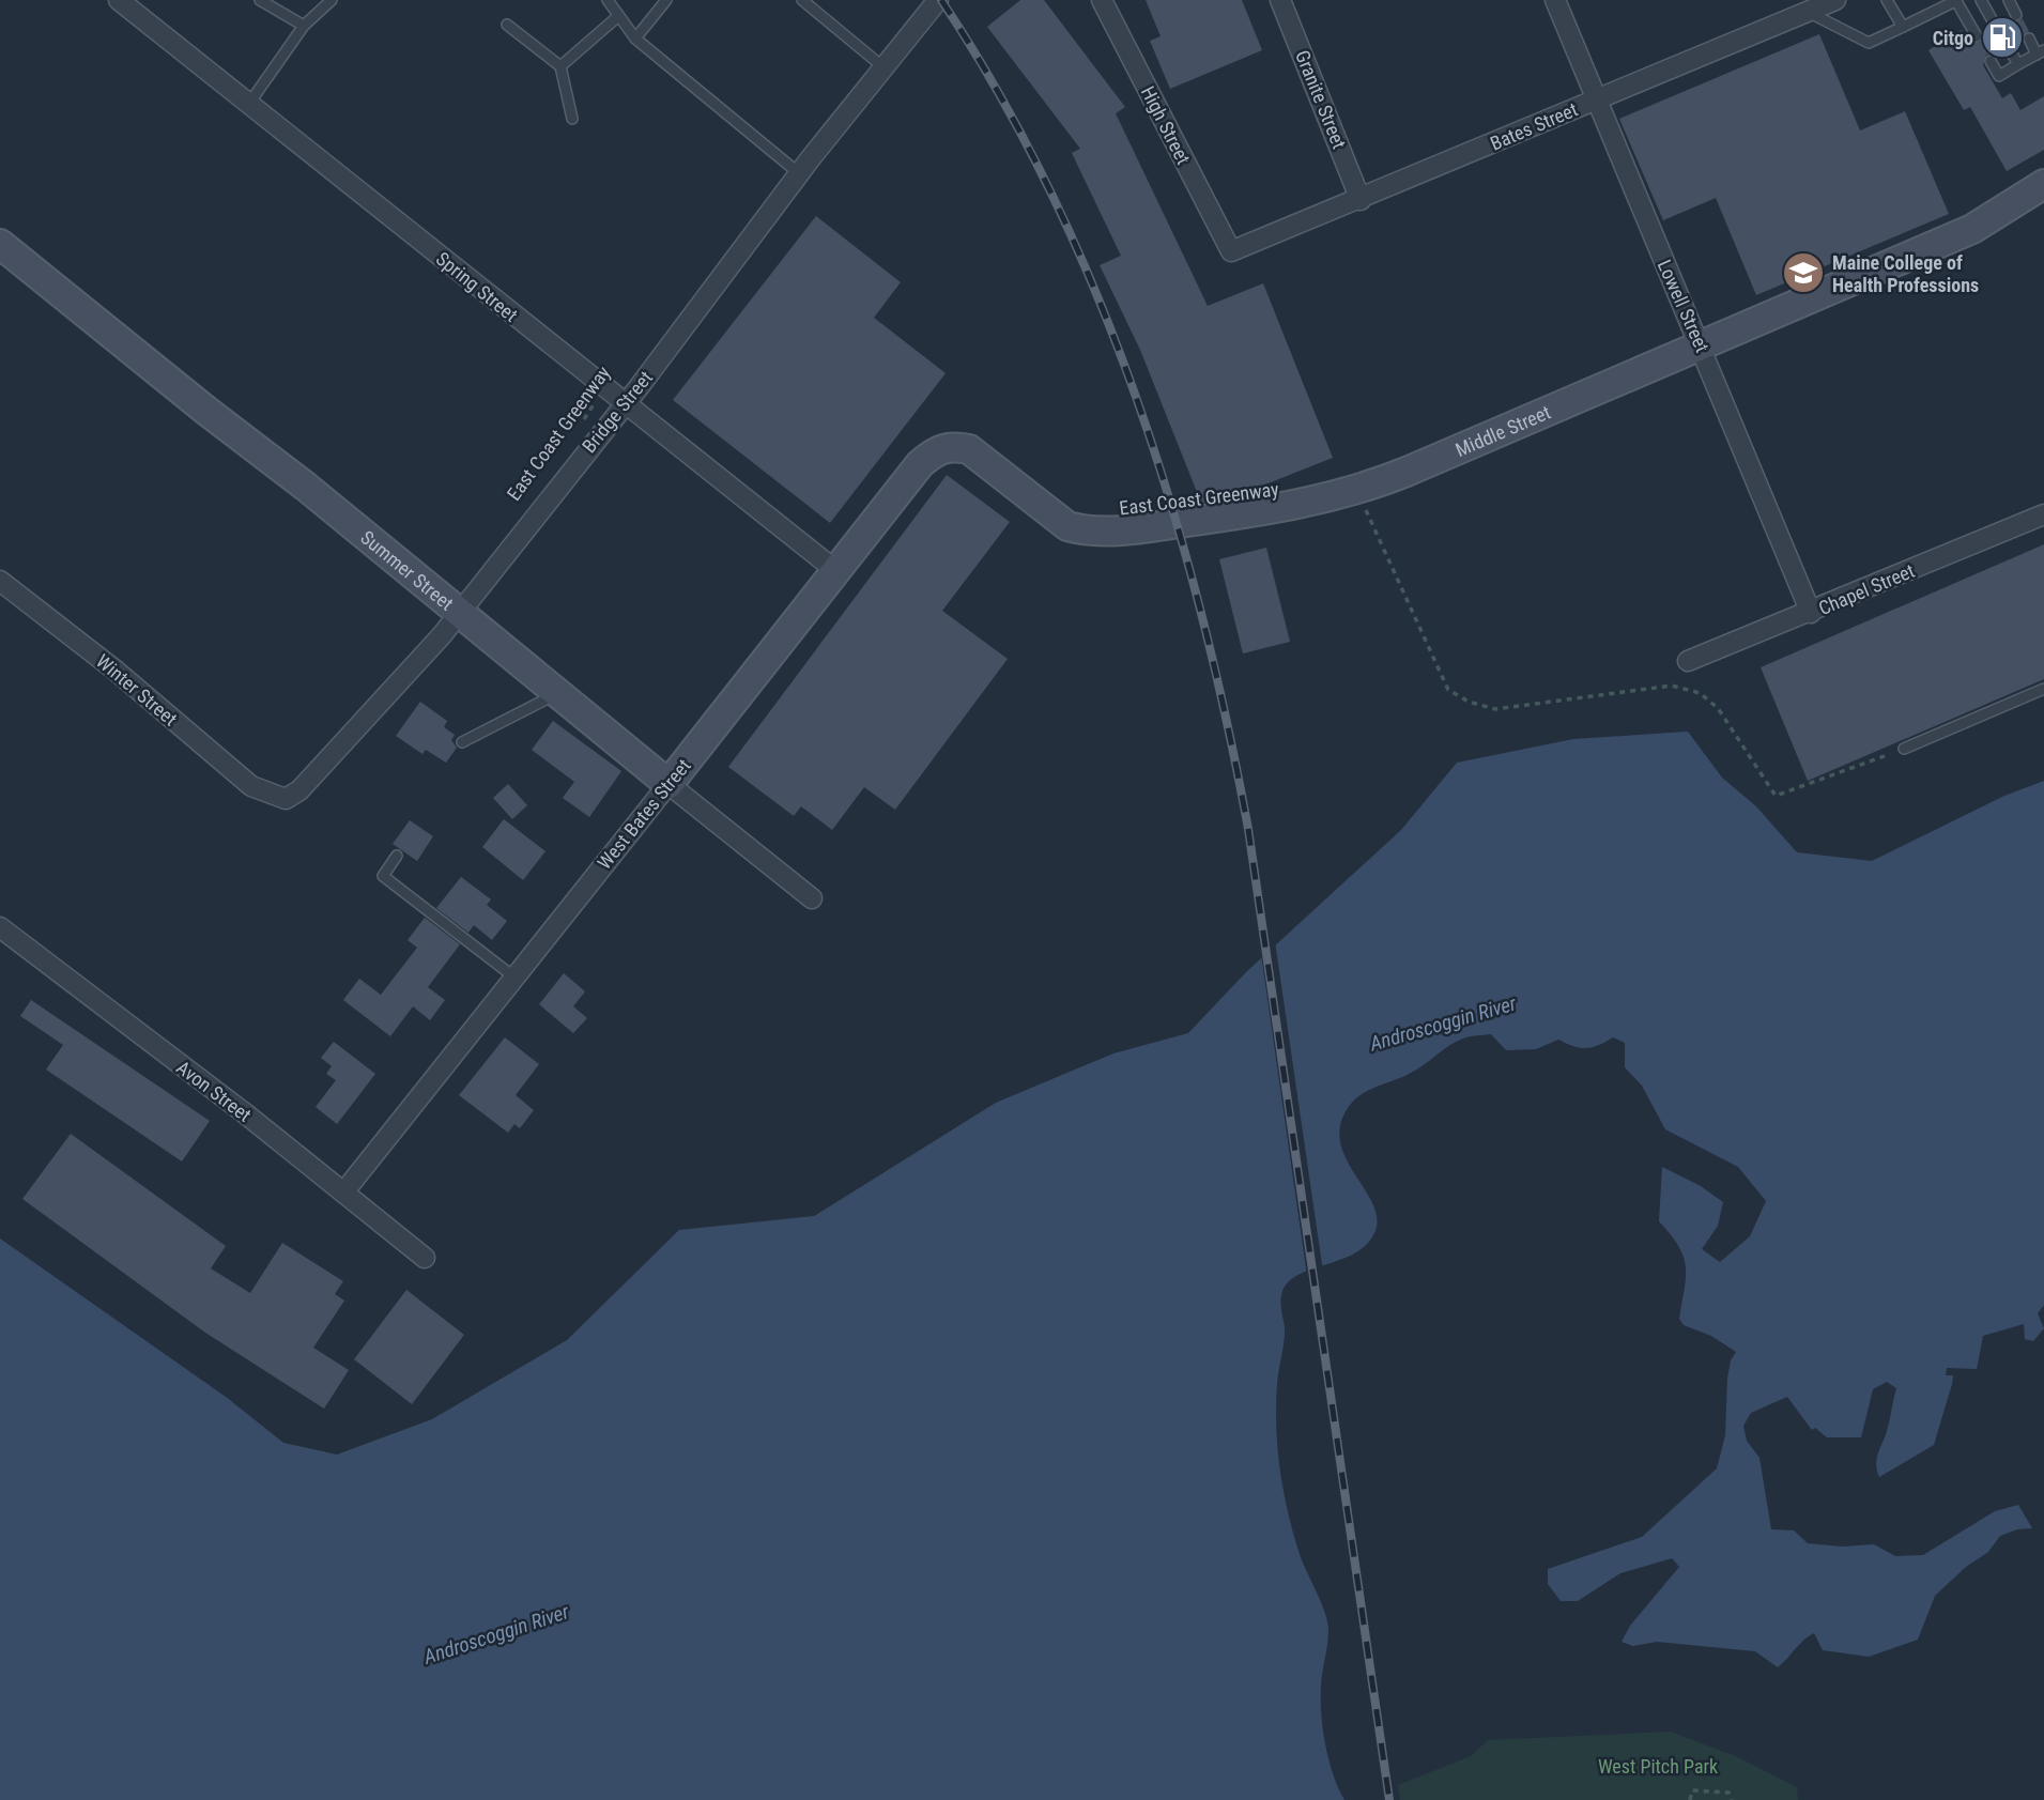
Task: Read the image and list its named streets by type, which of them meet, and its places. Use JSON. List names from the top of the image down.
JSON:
{
  "streets": {
    "street": [
      "Granite Street",
      "High Street",
      "Bates Street",
      "Spring Street",
      "Lowell Street",
      "Bridge Street",
      "Middle Street",
      "Summer Street",
      "Chapel Street",
      "Winter Street",
      "West Bates Street",
      "Avon Street"
    ],
    "path": ["East Coast Greenway"]
  },
  "crossings": [
    ["Granite Street", "Bates Street"],
    ["High Street", "Bates Street"],
    ["Bates Street", "Lowell Street"],
    ["Spring Street", "Bridge Street"],
    ["Spring Street", "East Coast Greenway"],
    ["Spring Street", "West Bates Street"],
    ["Lowell Street", "Middle Street"],
    ["Lowell Street", "Chapel Street"],
    ["Bridge Street", "Summer Street"],
    ["Bridge Street", "Winter Street"],
    ["Middle Street", "West Bates Street"],
    ["Summer Street", "West Bates Street"],
    ["West Bates Street", "Avon Street"]
  ],
  "water": ["Androscoggin River"],
  "parks": ["West Pitch Park"],
  "places": {
    "fuel station": ["Citgo"],
    "school or university": ["Maine College of Health Professions"]
  }
}
